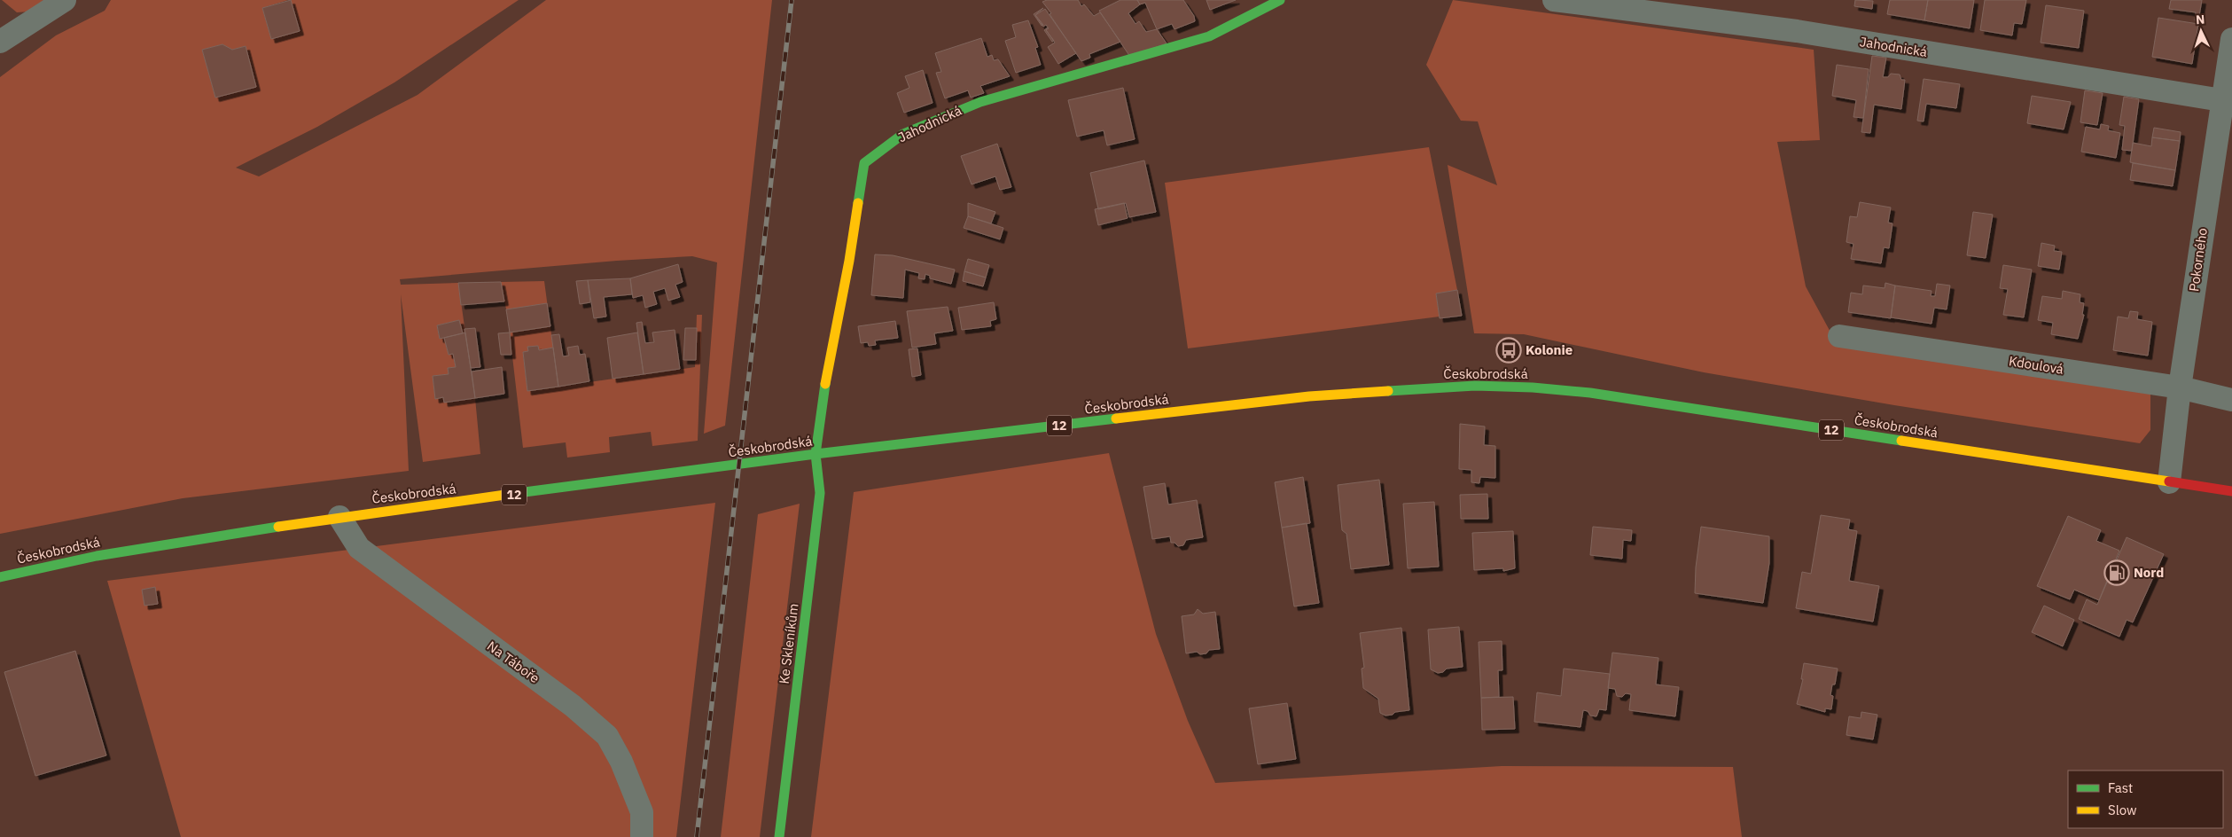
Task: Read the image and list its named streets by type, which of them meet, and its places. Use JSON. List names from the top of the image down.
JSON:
{
  "streets": {
    "main road": [
      "Jahodnická",
      "Českobrodská",
      "12",
      "Ke Skleníkům"
    ],
    "street": ["Pokorného", "Kdoulová", "Na Táboře"]
  },
  "crossings": [
    ["Jahodnická", "Pokorného"],
    ["Jahodnická", "Českobrodská"],
    ["Jahodnická", "Ke Skleníkům"],
    ["Pokorného", "Kdoulová"],
    ["Pokorného", "Českobrodská"],
    ["Českobrodská", "Ke Skleníkům"],
    ["Českobrodská", "Na Táboře"]
  ],
  "places": {
    "bus stop": ["Kolonie"],
    "fuel station": ["Nord"]
  },
  "legend": ["Fast", "Slow"],
  "north": "top"
}
